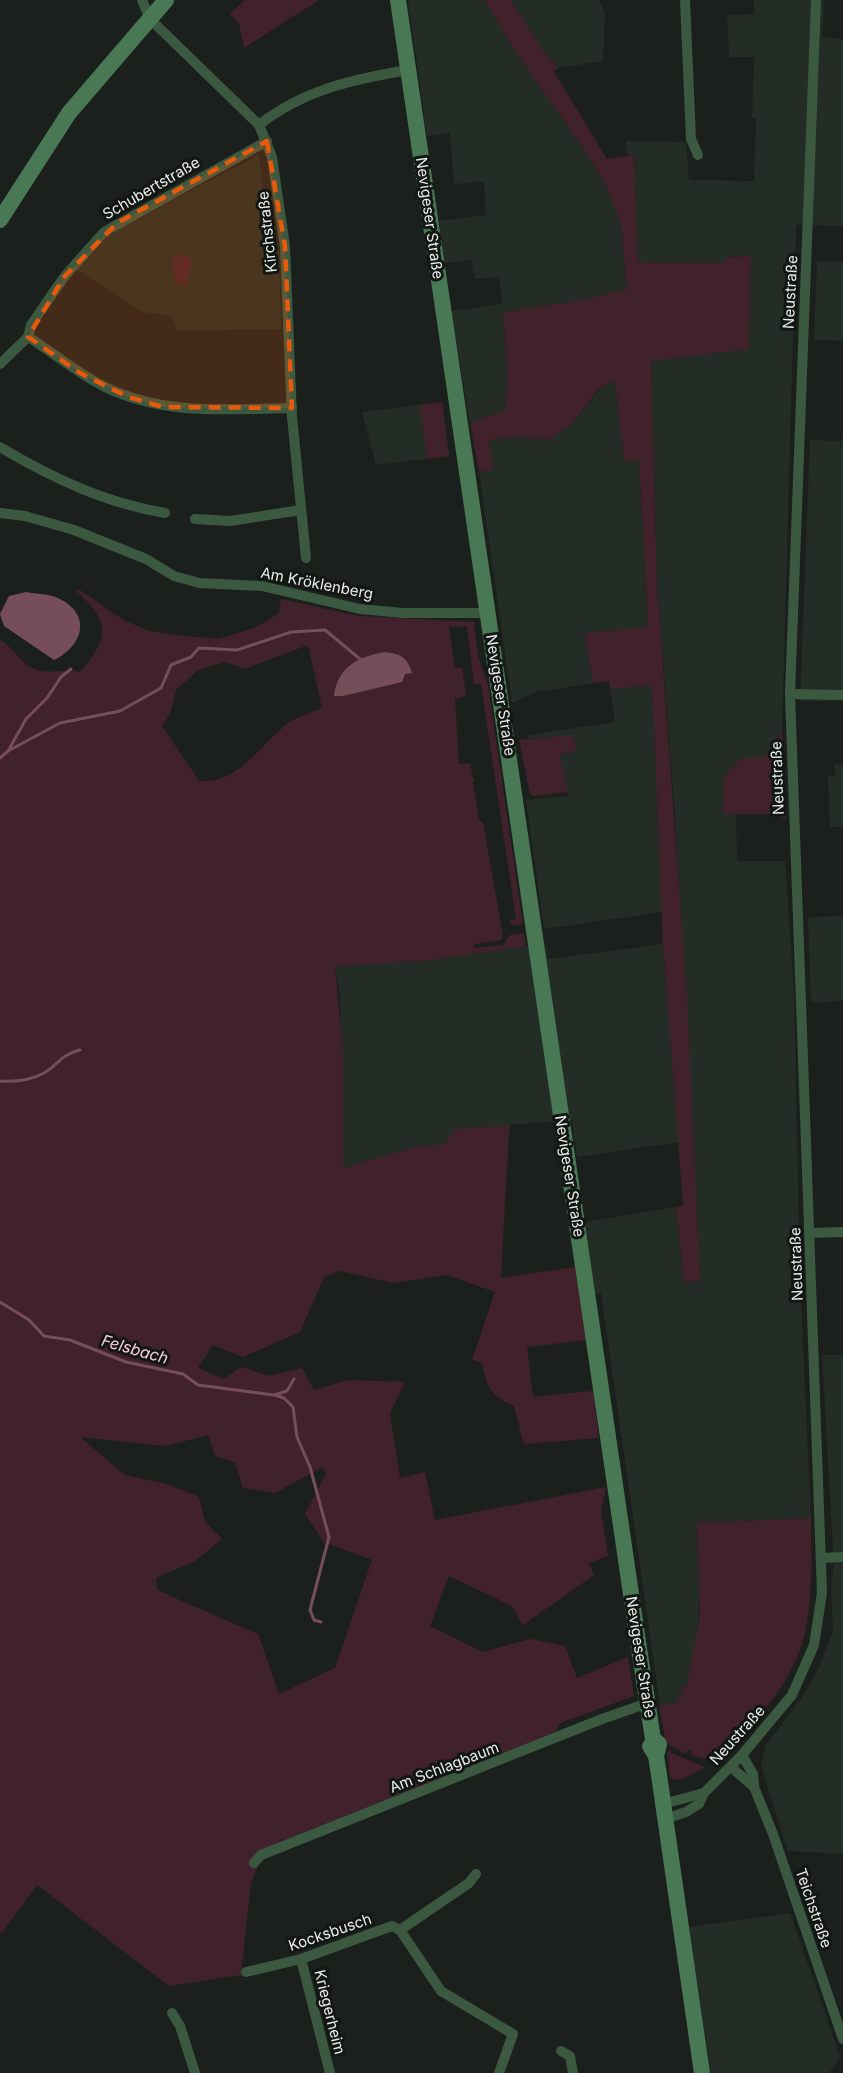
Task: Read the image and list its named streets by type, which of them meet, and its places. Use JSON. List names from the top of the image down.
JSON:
{
  "streets": {
    "main road": ["Nevigeser Straße"],
    "street": [
      "Schubertstraße",
      "Kirchstraße",
      "Neustraße",
      "Am Kröklenberg",
      "Am Schlagbaum",
      "Teichstraße",
      "Kocksbusch",
      "Kriegerheim"
    ]
  },
  "crossings": [
    ["Schubertstraße", "Kirchstraße"],
    ["Nevigeser Straße", "Neustraße"],
    ["Nevigeser Straße", "Am Kröklenberg"],
    ["Nevigeser Straße", "Am Schlagbaum"],
    ["Neustraße", "Teichstraße"],
    ["Kocksbusch", "Kriegerheim"]
  ],
  "water": ["Felsbach"]
}
